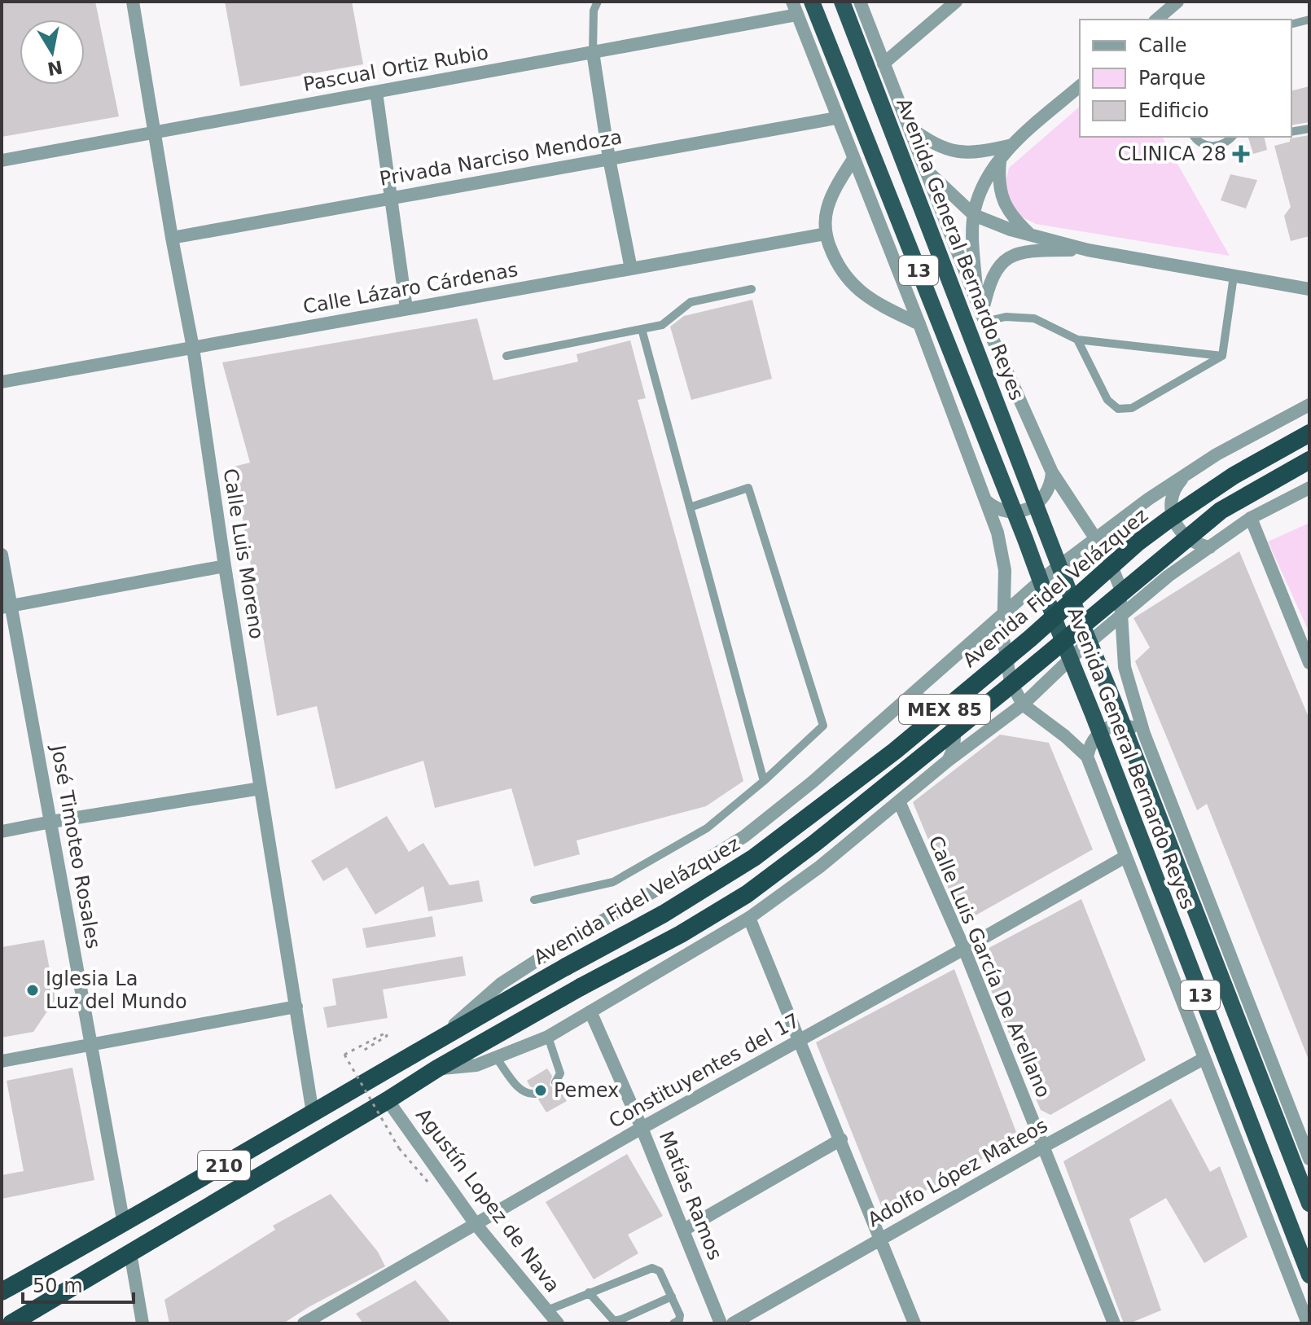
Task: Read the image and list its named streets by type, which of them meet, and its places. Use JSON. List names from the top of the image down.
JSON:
{
  "streets": {
    "highway": ["Avenida Fidel Velázquez", "MEX 85", "210"],
    "main road": ["Avenida General Bernardo Reyes", "13"],
    "street": [
      "Pascual Ortiz Rubio",
      "Privada Narciso Mendoza",
      "Calle Lázaro Cárdenas",
      "Calle Luis Moreno",
      "José Timoteo Rosales",
      "Calle Luis García De Arellano",
      "Constituyentes del 17",
      "Adolfo López Mateos",
      "Matías Ramos",
      "Agustín Lopez de Nava"
    ]
  },
  "crossings": [
    ["Pascual Ortiz Rubio", "Avenida General Bernardo Reyes"],
    ["Pascual Ortiz Rubio", "Calle Luis Moreno"],
    ["Privada Narciso Mendoza", "Avenida General Bernardo Reyes"],
    ["Privada Narciso Mendoza", "Calle Luis Moreno"],
    ["Avenida General Bernardo Reyes", "Constituyentes del 17"],
    ["Avenida General Bernardo Reyes", "Adolfo López Mateos"],
    ["Calle Lázaro Cárdenas", "Calle Luis Moreno"],
    ["Calle Luis Moreno", "Avenida Fidel Velázquez"],
    ["Avenida Fidel Velázquez", "José Timoteo Rosales"],
    ["MEX 85", "210"],
    ["Calle Luis García De Arellano", "Constituyentes del 17"],
    ["Calle Luis García De Arellano", "Adolfo López Mateos"],
    ["Constituyentes del 17", "Matías Ramos"],
    ["Constituyentes del 17", "Agustín Lopez de Nava"],
    ["210", "Agustín Lopez de Nava"]
  ],
  "places": {
    "health": ["CLINICA 28"],
    "other": ["Iglesia La Luz del Mundo", "Pemex"]
  },
  "legend": ["Calle", "Parque", "Edificio"],
  "scale_bar": "50 m",
  "north": "bottom"
}
